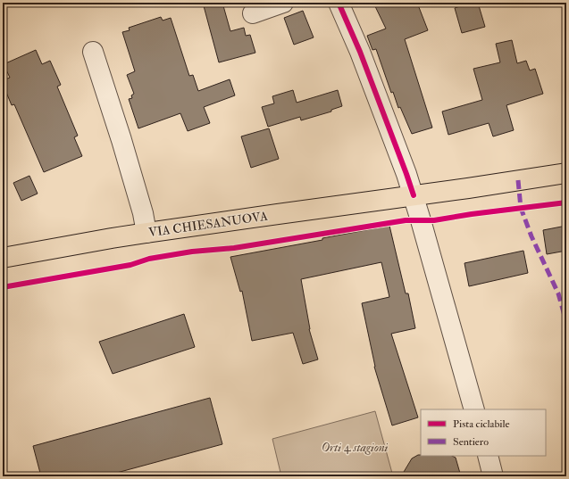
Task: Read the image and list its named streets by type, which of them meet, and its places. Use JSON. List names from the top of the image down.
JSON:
{
  "streets": {
    "main road": ["VIA CHIESANUOVA"]
  },
  "parks": ["Orti 4 stagioni"],
  "legend": ["Pista ciclabile", "Sentiero"]
}
